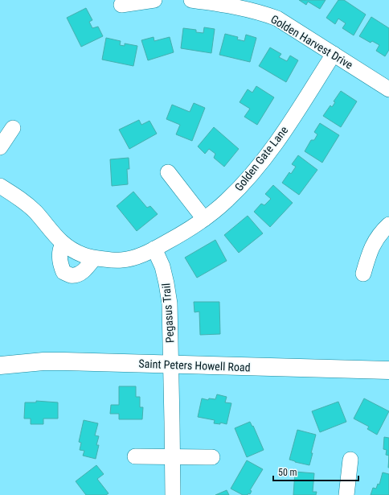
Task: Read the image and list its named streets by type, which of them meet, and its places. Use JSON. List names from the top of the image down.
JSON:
{
  "streets": {
    "main road": ["Saint Peters Howell Road"],
    "street": ["Golden Harvest Drive", "Golden Gate Lane", "Pegasus Trail"]
  },
  "crossings": [
    ["Golden Harvest Drive", "Golden Gate Lane"],
    ["Golden Gate Lane", "Pegasus Trail"],
    ["Pegasus Trail", "Saint Peters Howell Road"]
  ],
  "scale_bar": "50 m"
}
